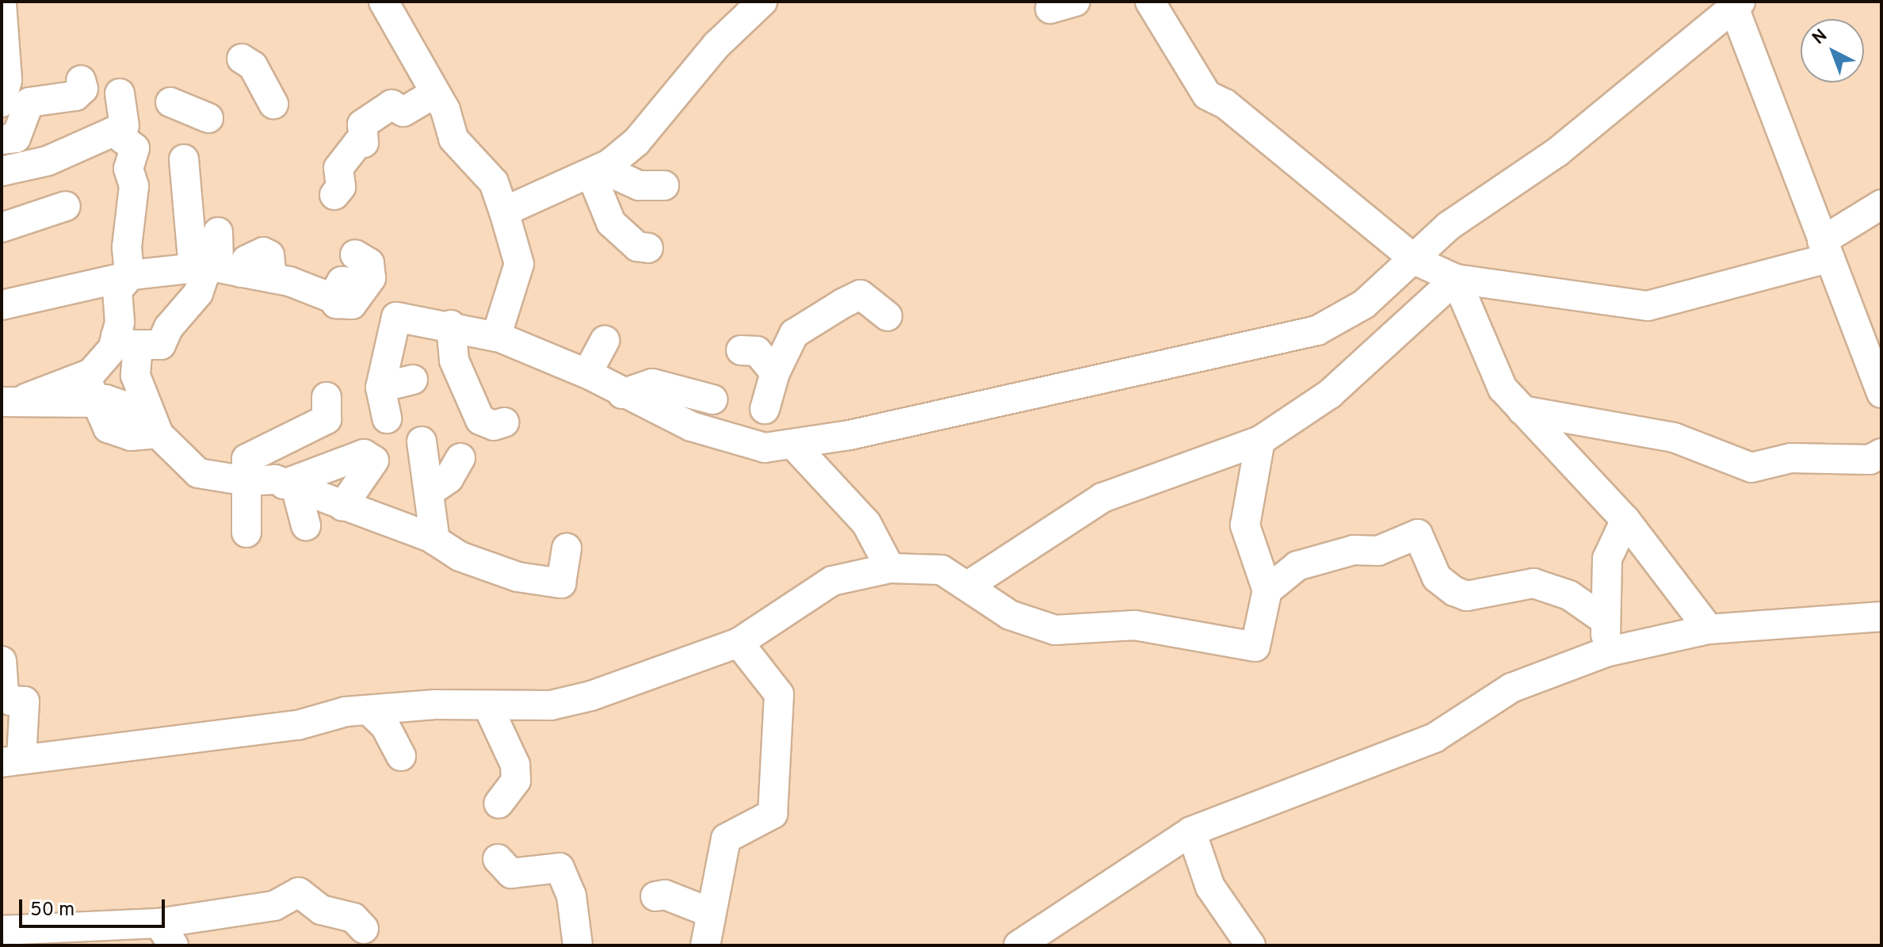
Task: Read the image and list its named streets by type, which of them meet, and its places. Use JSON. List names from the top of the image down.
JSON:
{
  "scale_bar": "50 m",
  "north": "top left"
}
